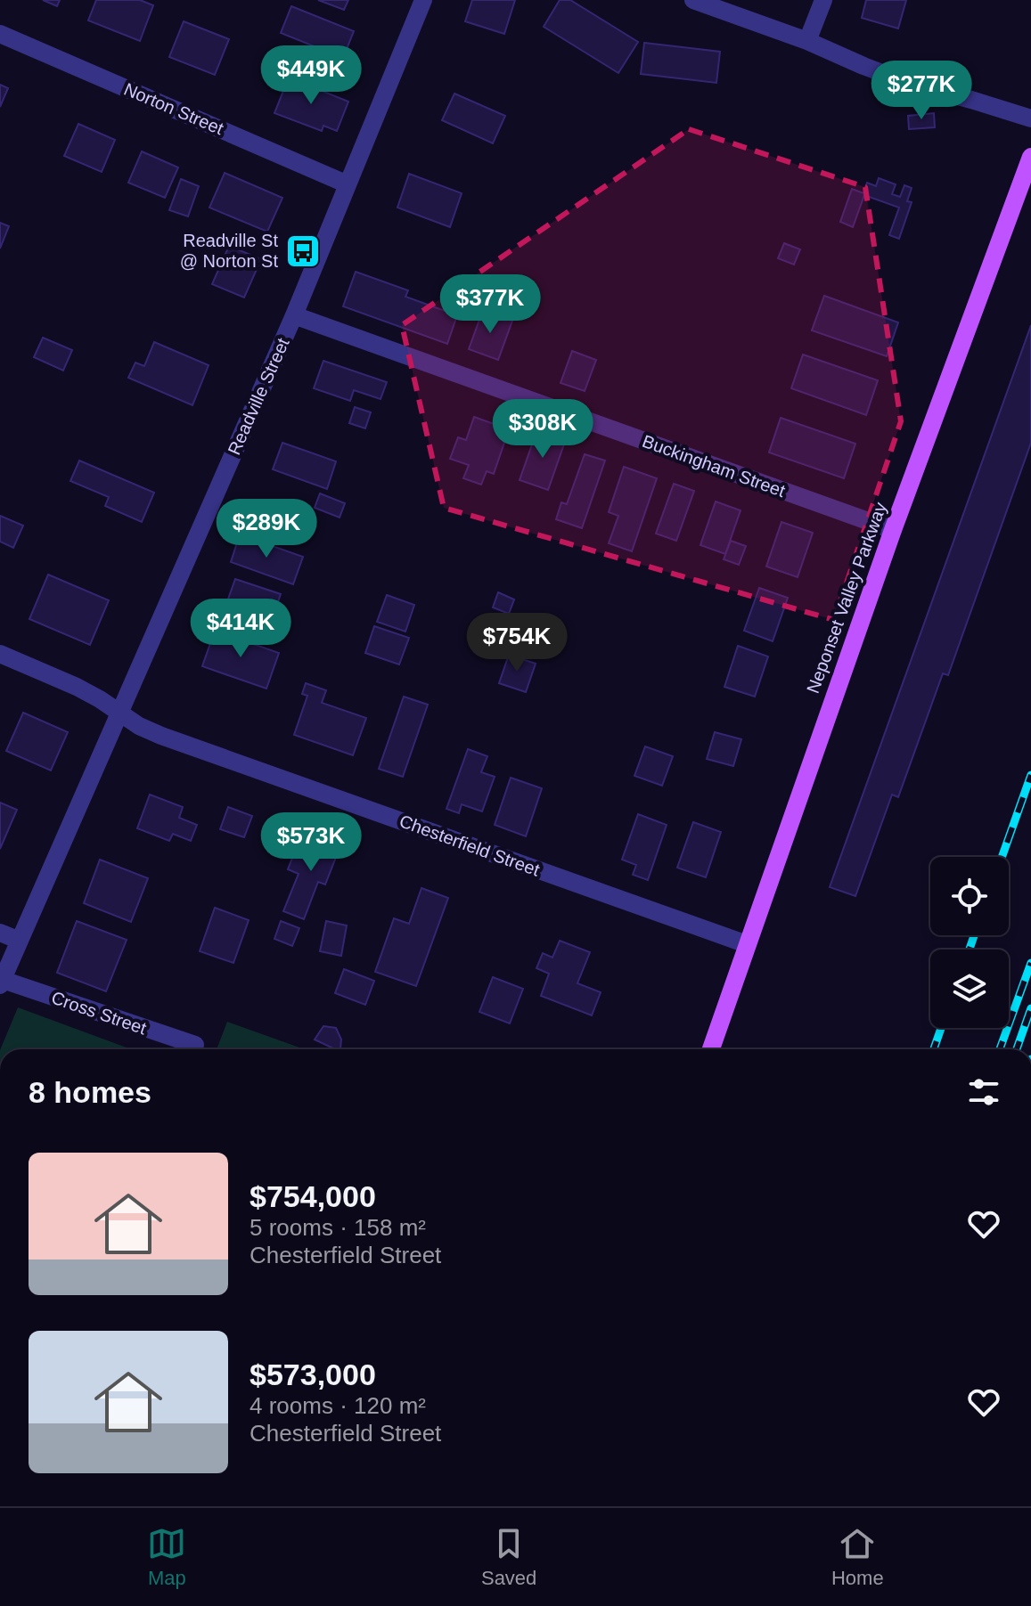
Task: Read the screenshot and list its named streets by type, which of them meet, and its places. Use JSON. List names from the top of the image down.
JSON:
{
  "streets": {
    "main road": ["Neponset Valley Parkway"],
    "street": [
      "Norton Street",
      "Readville Street",
      "Buckingham Street",
      "Chesterfield Street",
      "Cross Street"
    ]
  },
  "crossings": [
    ["Norton Street", "Readville Street"],
    ["Readville Street", "Buckingham Street"],
    ["Readville Street", "Chesterfield Street"],
    ["Readville Street", "Cross Street"],
    ["Buckingham Street", "Neponset Valley Parkway"],
    ["Neponset Valley Parkway", "Chesterfield Street"]
  ],
  "places": {
    "bus stop": ["Readville St @ Norton St"]
  },
  "page": {
    "price": [
      "$449K",
      "$277K",
      "$377K",
      "$308K",
      "$289K",
      "$414K",
      "$754K",
      "$573K"
    ],
    "heading": "8 homes",
    "list": [
      {
        "name": "$754,000",
        "note": "5 rooms · 158 m² · Chesterfield Street"
      },
      {
        "name": "$573,000",
        "note": "4 rooms · 120 m² · Chesterfield Street"
      }
    ],
    "tabs": ["Map", "Saved", "Home"]
  }
}
